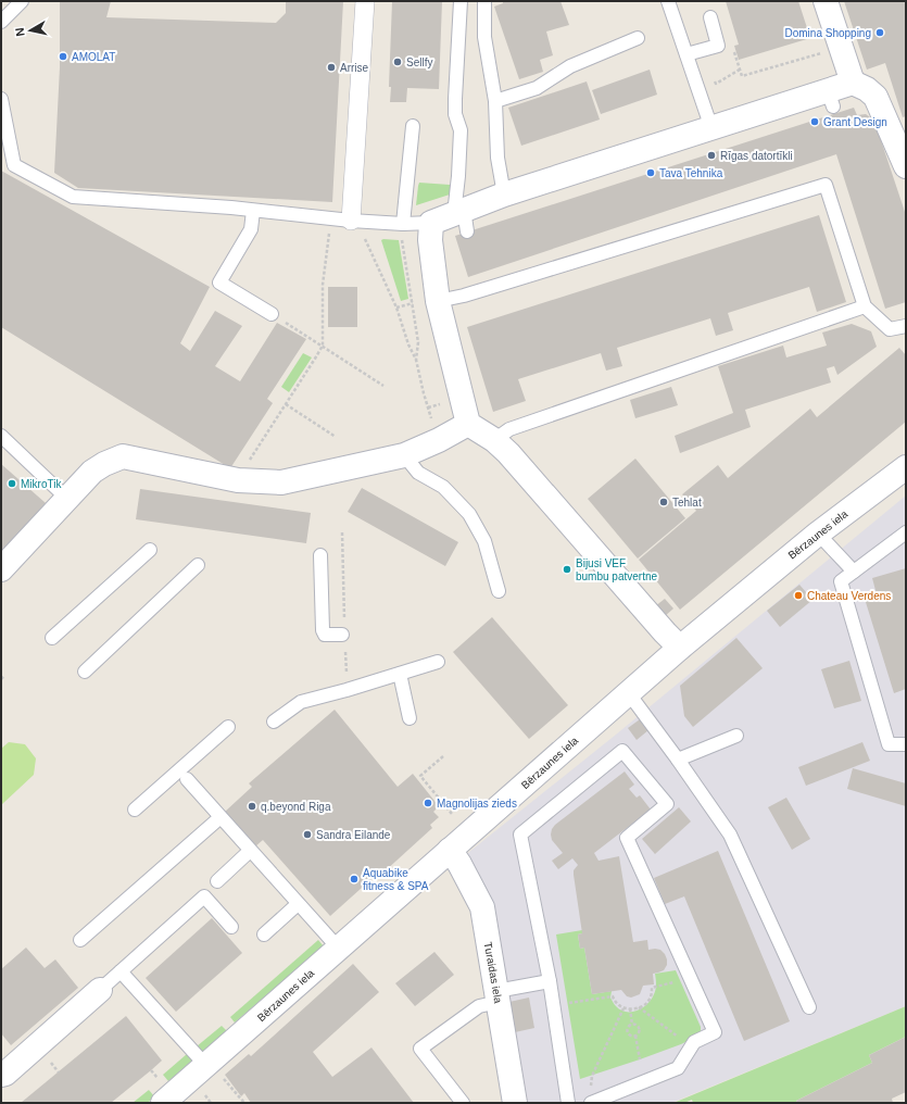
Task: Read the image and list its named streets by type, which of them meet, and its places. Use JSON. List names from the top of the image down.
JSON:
{
  "streets": {
    "street": ["Bērzaunes iela", "Turaidas iela"]
  },
  "crossings": [
    ["Bērzaunes iela", "Turaidas iela"]
  ],
  "places": [
    "Domina Shopping",
    "AMOLAT",
    "Sellfy",
    "Arrise",
    "Grant Design",
    "Rīgas datortīkli",
    "Tava Tehnika",
    "MikroTik",
    "Tehlat",
    "Bijusi VEF bumbu patvertne",
    "Chateau Verdens",
    "Magnolijas zieds",
    "q.beyond Riga",
    "Sandra Eilande",
    "Aquabike fitness & SPA"
  ],
  "north": "left"
}
